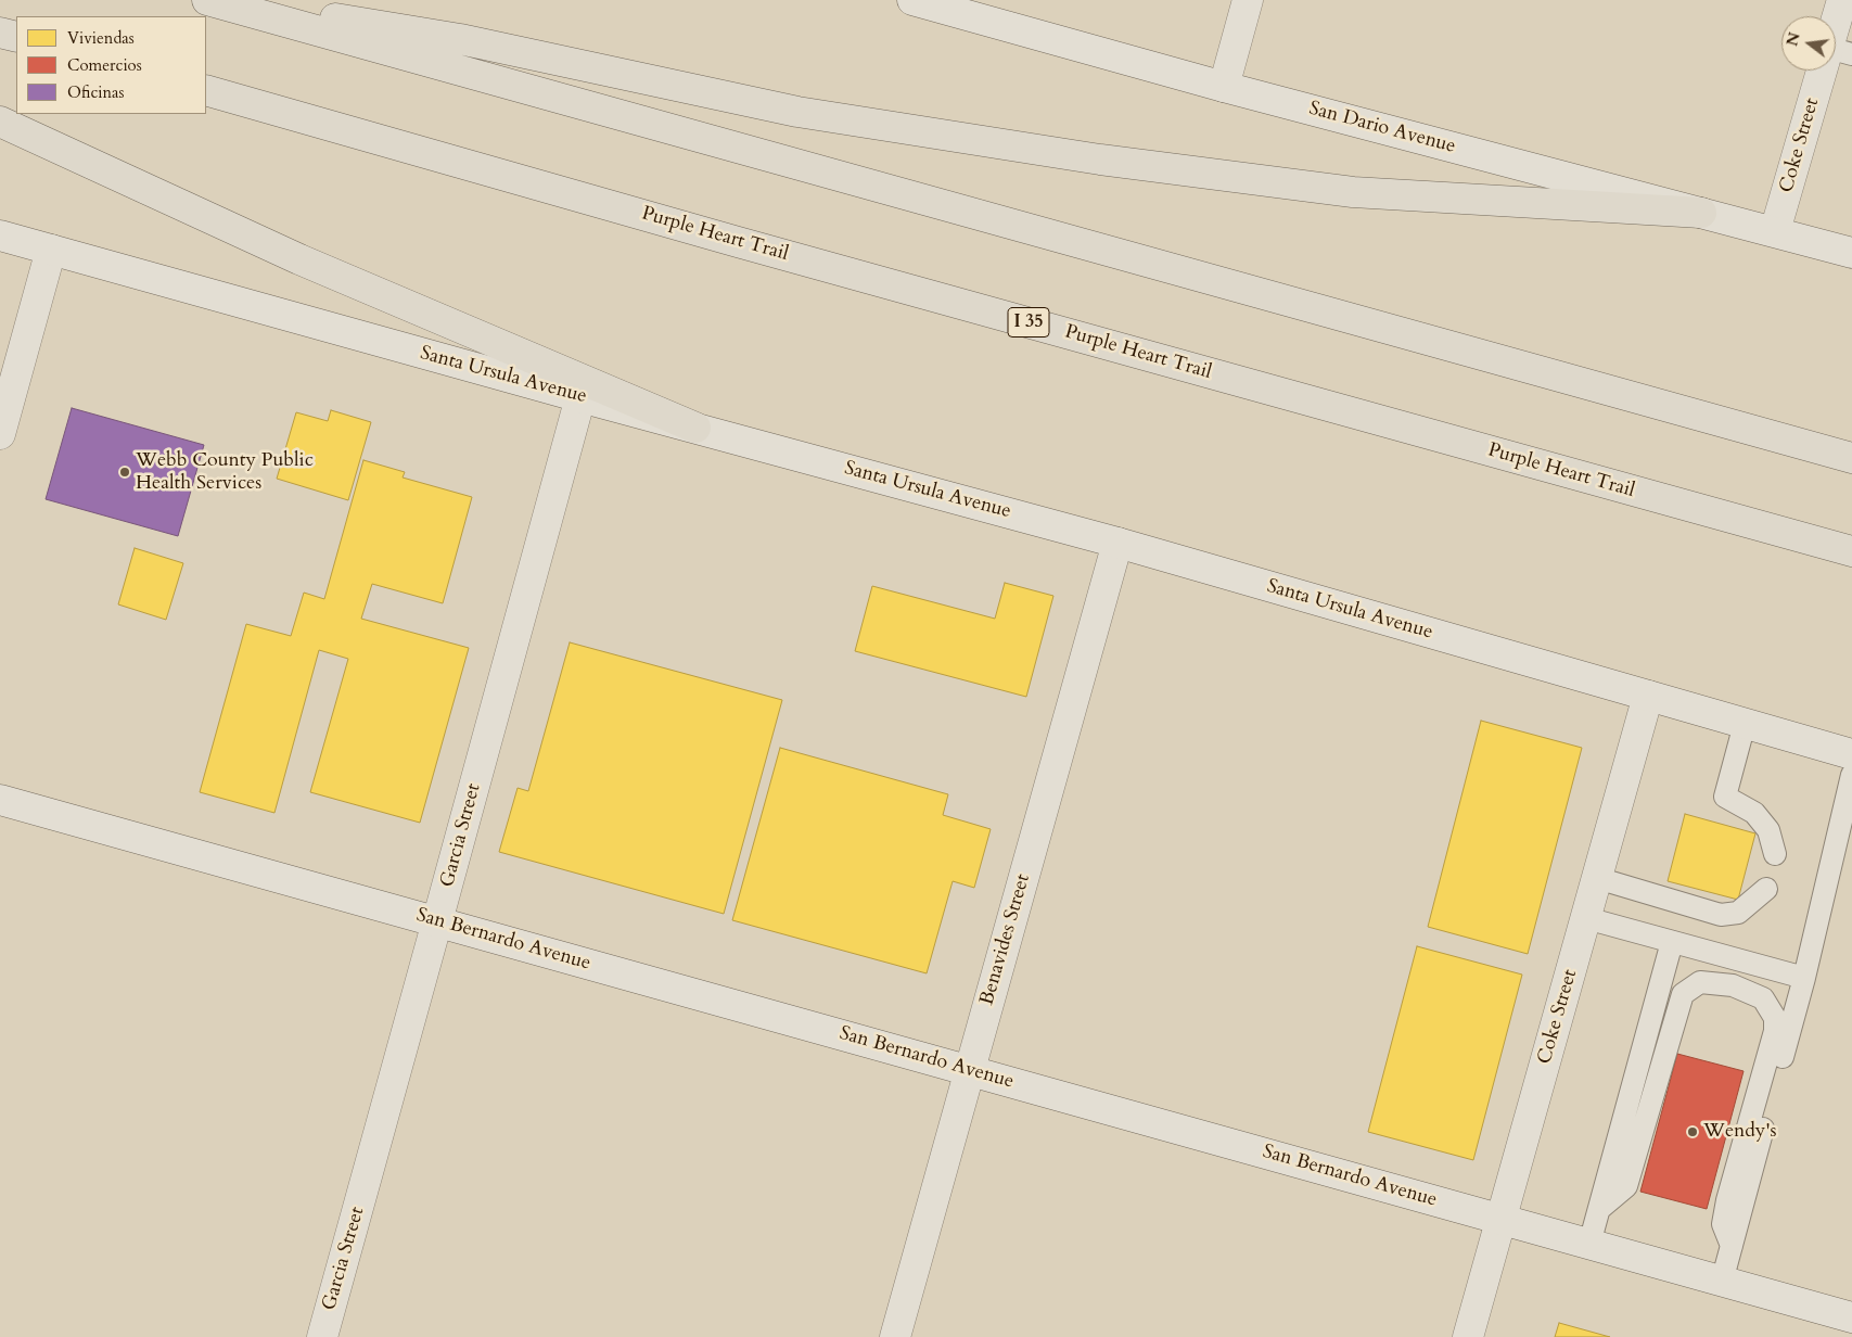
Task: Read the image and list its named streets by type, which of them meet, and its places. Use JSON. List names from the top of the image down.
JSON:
{
  "streets": {
    "highway": ["Purple Heart Trail", "I 35"],
    "main road": [
      "San Dario Avenue",
      "Coke Street",
      "Santa Ursula Avenue",
      "Garcia Street",
      "San Bernardo Avenue",
      "Benavides Street"
    ]
  },
  "crossings": [
    ["San Dario Avenue", "Coke Street"],
    ["Coke Street", "Santa Ursula Avenue"],
    ["Coke Street", "San Bernardo Avenue"],
    ["Santa Ursula Avenue", "Garcia Street"],
    ["Santa Ursula Avenue", "Benavides Street"],
    ["Garcia Street", "San Bernardo Avenue"],
    ["San Bernardo Avenue", "Benavides Street"]
  ],
  "places": ["Webb County Public Health Services", "Wendy's"],
  "legend": ["Viviendas", "Comercios", "Oficinas"],
  "north": "left"
}
